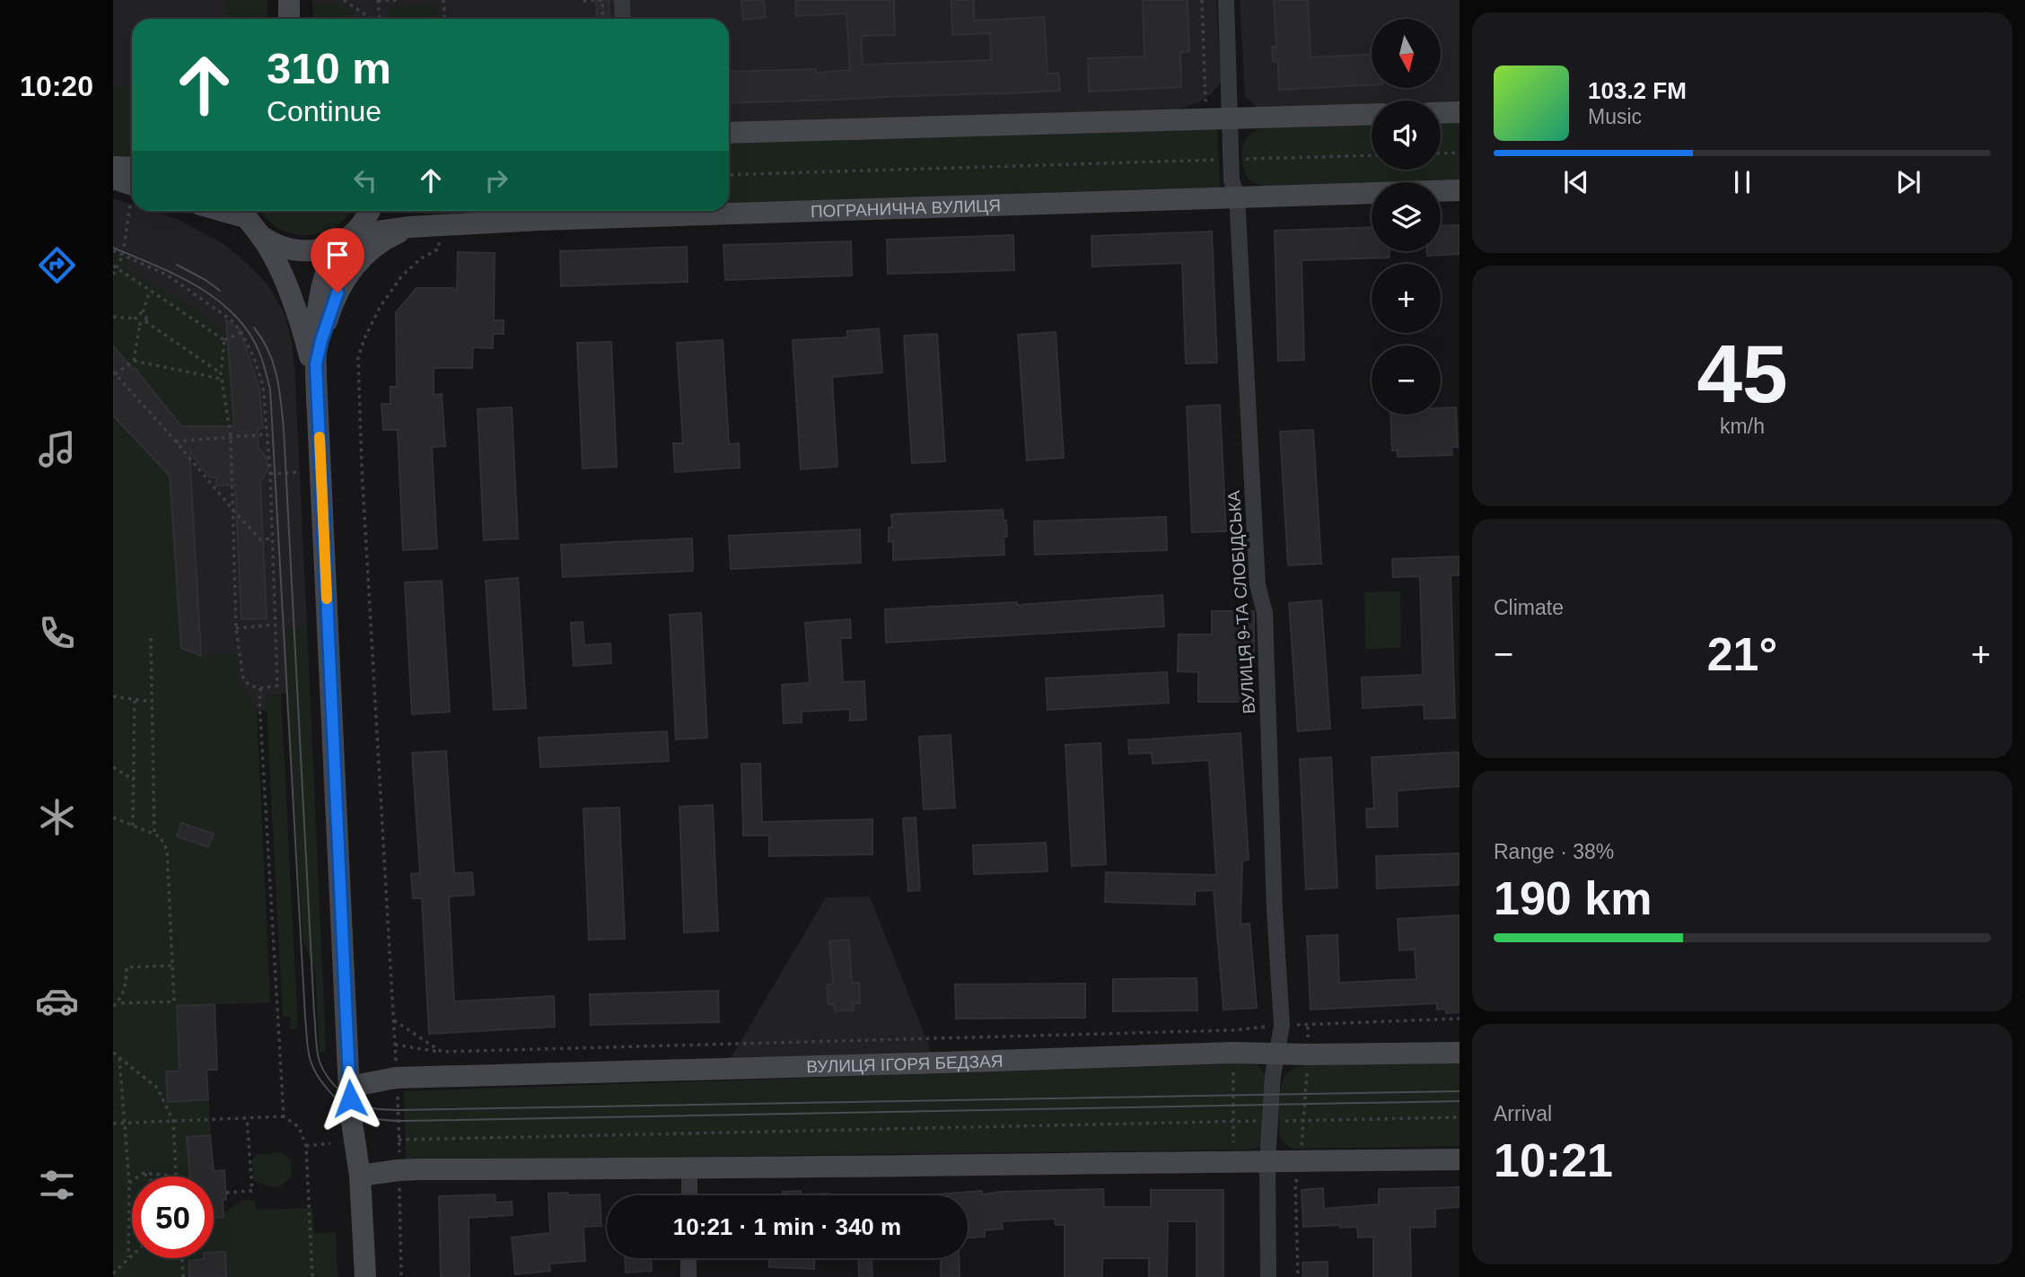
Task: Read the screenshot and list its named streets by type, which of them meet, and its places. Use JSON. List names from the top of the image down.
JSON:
{
  "streets": {
    "main road": ["ПОГРАНИЧНА ВУЛИЦЯ", "ВУЛИЦЯ ІГОРЯ БЕДЗАЯ"],
    "street": ["ВУЛИЦЯ 9-ТА СЛОБІДСЬКА"]
  },
  "crossings": [
    ["ПОГРАНИЧНА ВУЛИЦЯ", "ВУЛИЦЯ 9-ТА СЛОБІДСЬКА"],
    ["ВУЛИЦЯ 9-ТА СЛОБІДСЬКА", "ВУЛИЦЯ ІГОРЯ БЕДЗАЯ"]
  ],
  "north": "bottom",
  "page": {
    "tabs": "10:20",
    "map_buttons": ["+", "−"],
    "turn": ["310 m", "Continue"],
    "song": ["103.2 FM", "Music"],
    "tile": [
      ["45", "km/h"],
      "Climate",
      ["Range · 38%", "190 km"],
      ["Arrival", "10:21"]
    ],
    "heat": ["−", "21°", "+"],
    "limit": "50",
    "trip": "10:21 · 1 min · 340 m"
  }
}
